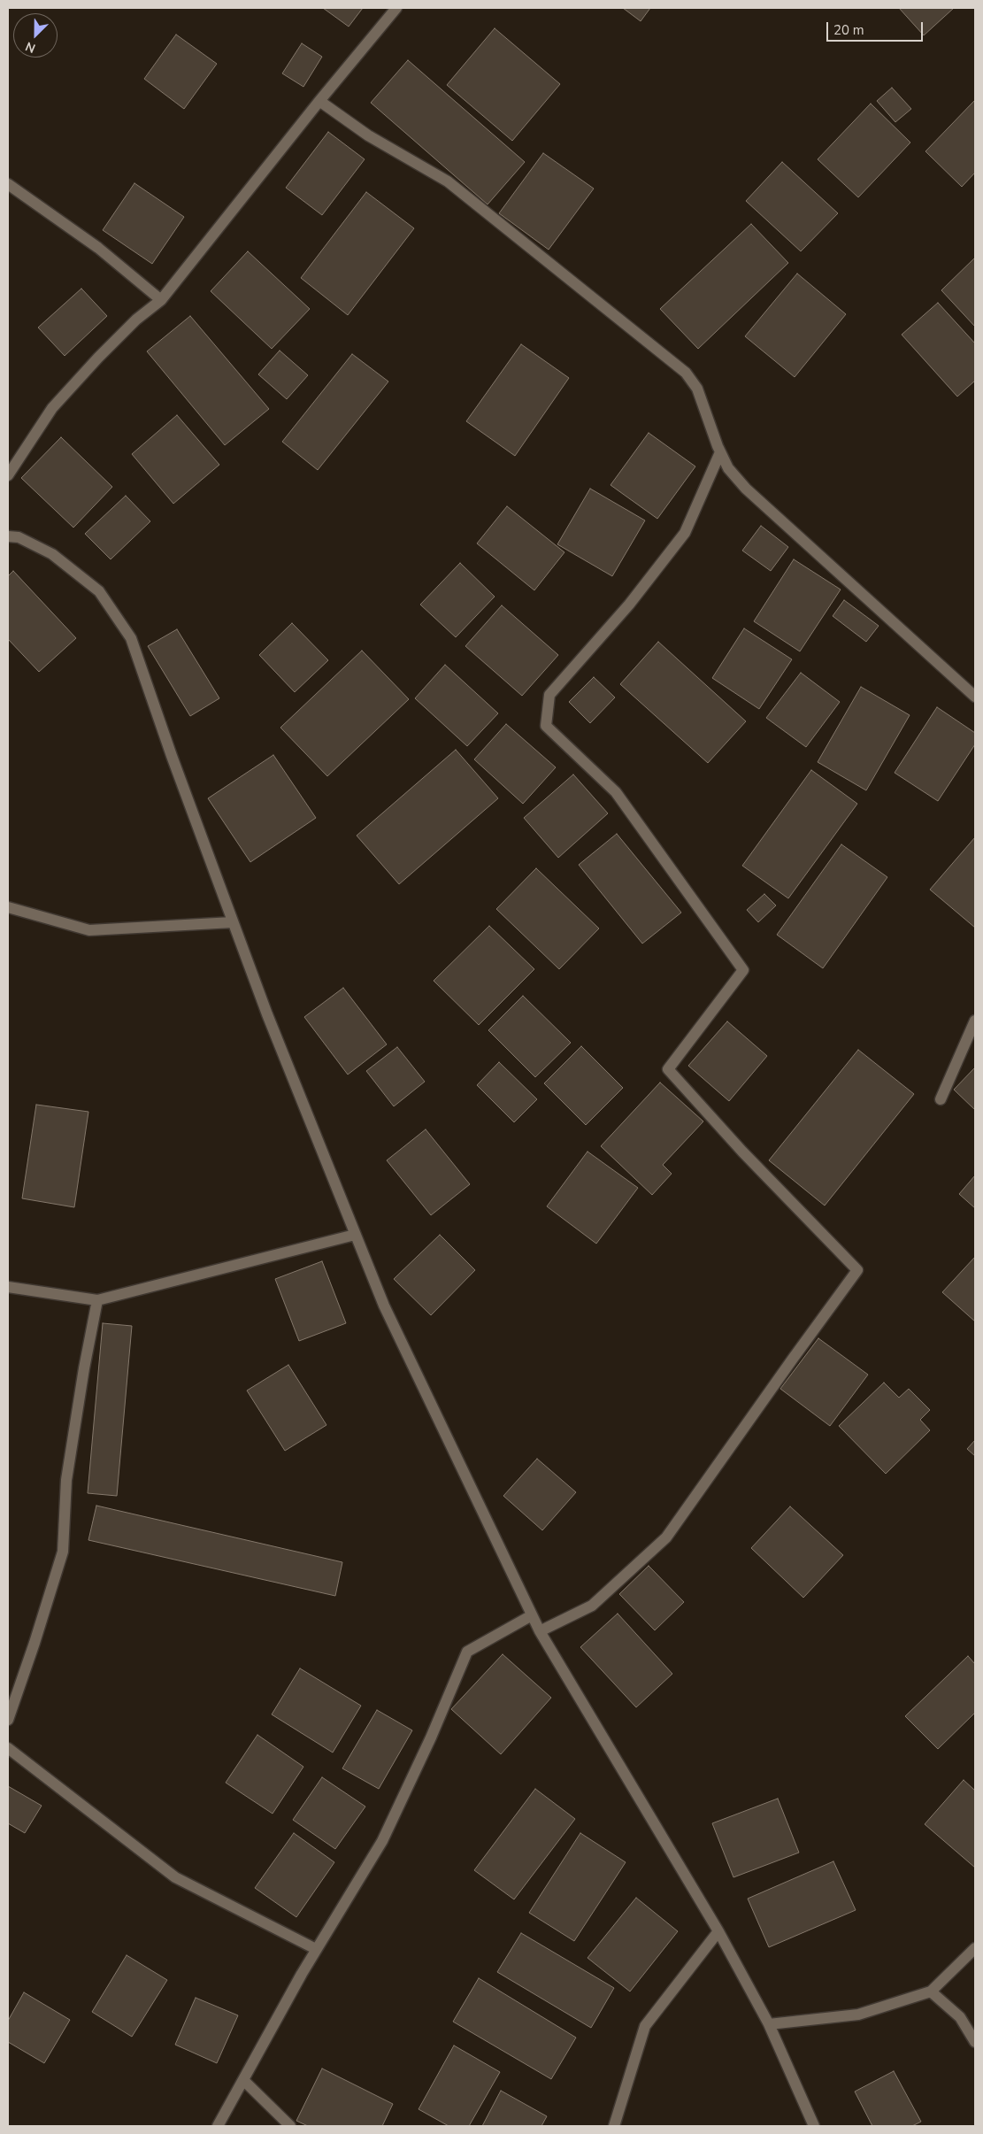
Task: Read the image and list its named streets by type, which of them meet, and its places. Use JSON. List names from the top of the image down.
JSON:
{
  "scale_bar": "20 m",
  "north": "bottom left"
}
